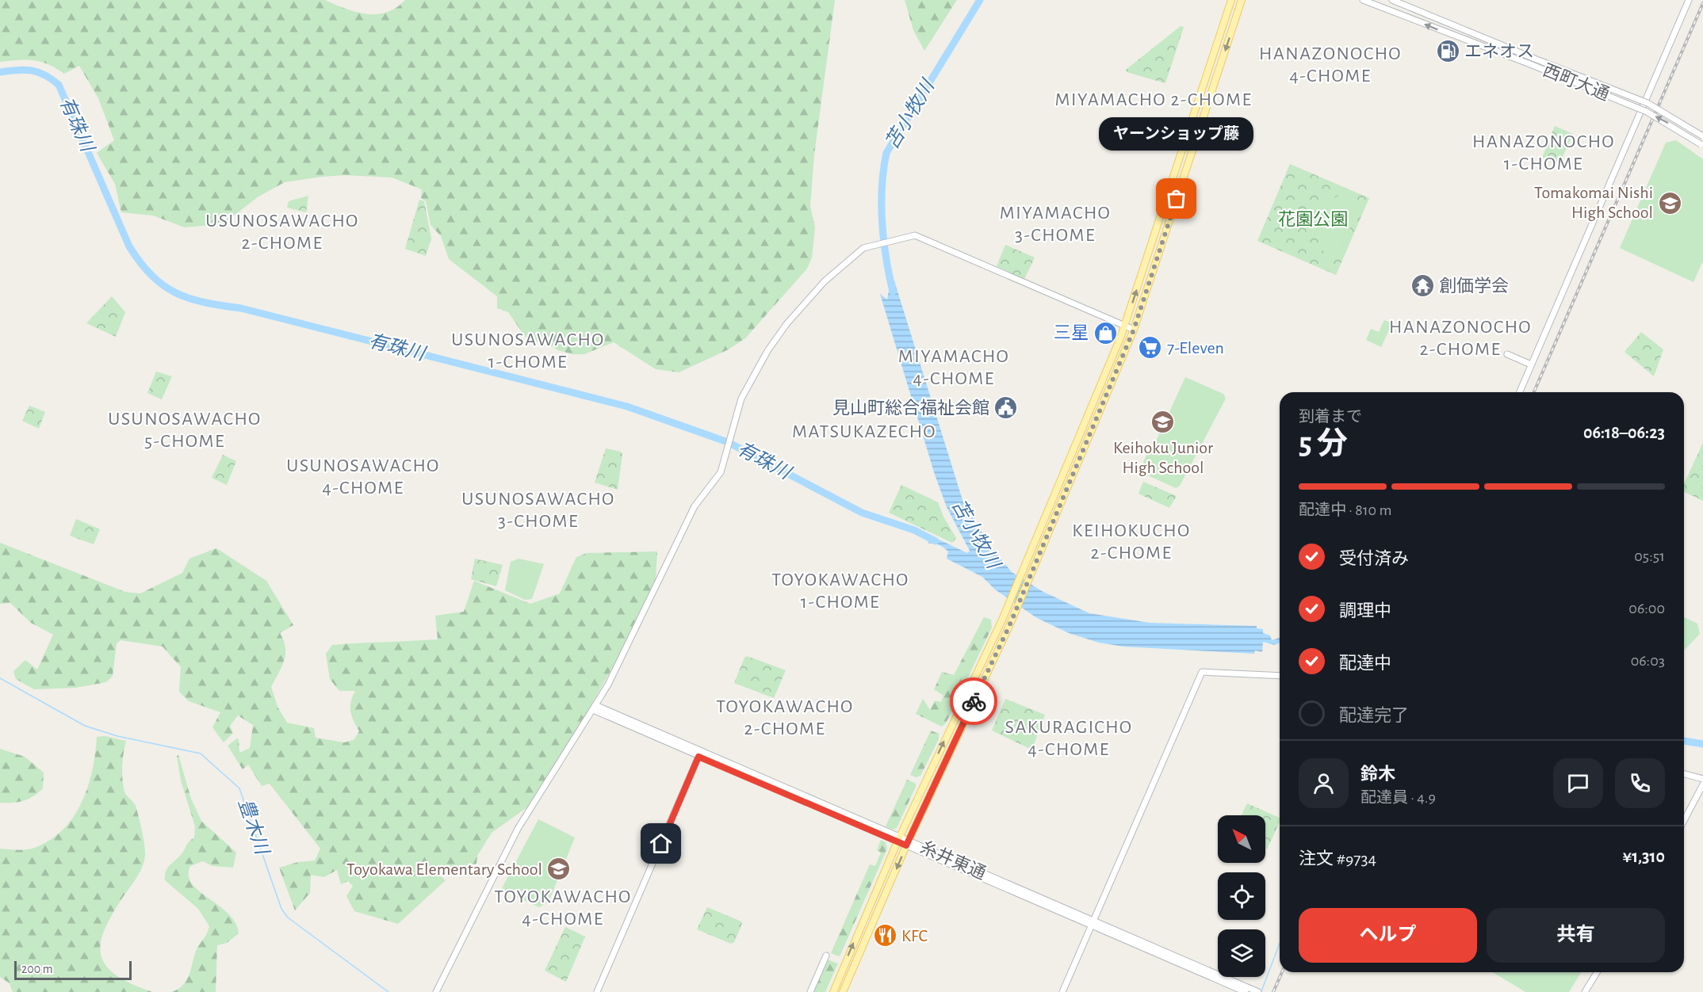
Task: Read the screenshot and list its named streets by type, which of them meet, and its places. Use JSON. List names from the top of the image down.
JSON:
{
  "streets": {
    "street": ["西町大通", "糸井東通"]
  },
  "districts": [
    "HANAZONOCHO 4-CHOME",
    "MIYAMACHO 2-CHOME",
    "HANAZONOCHO 1-CHOME",
    "MIYAMACHO 3-CHOME",
    "USUNOSAWACHO 2-CHOME",
    "HANAZONOCHO 2-CHOME",
    "USUNOSAWACHO 1-CHOME",
    "MIYAMACHO 4-CHOME",
    "USUNOSAWACHO 5-CHOME",
    "MATSUKAZECHO",
    "USUNOSAWACHO 4-CHOME",
    "USUNOSAWACHO 3-CHOME",
    "KEIHOKUCHO 2-CHOME",
    "TOYOKAWACHO 1-CHOME",
    "TOYOKAWACHO 2-CHOME",
    "SAKURAGICHO 4-CHOME",
    "TOYOKAWACHO 4-CHOME"
  ],
  "water": ["苫小牧川", "有珠川", "豊木川"],
  "parks": ["花園公園"],
  "places": {
    "fuel station": ["エネオス"],
    "other": ["ヤーンショップ藤"],
    "school or university": ["Tomakomai Nishi High School", "Keihoku Junior High School", "Toyokawa Elementary School"],
    "temple": ["創価学会"],
    "shop": ["三星"],
    "supermarket": ["7-Eleven"],
    "public building": ["見山町総合福祉会館"],
    "restaurant": ["KFC"]
  },
  "scale_bar": "200 m",
  "north": "top left",
  "page": {
    "bubble": "ヤーンショップ藤",
    "heading": ["5 分", "到着まで", "06:18–06:23"],
    "panel": [
      "鈴木",
      "配達員 · 4.9",
      "注文 #9734",
      "¥1,310"
    ],
    "bar": "配達中 · 810 m",
    "list": [
      ["受付済み", "05:51"],
      ["調理中", "06:00"],
      ["配達中", "06:03"],
      "配達完了"
    ],
    "buttons": ["ヘルプ", "共有"],
    "scale": "200 m"
  }
}
